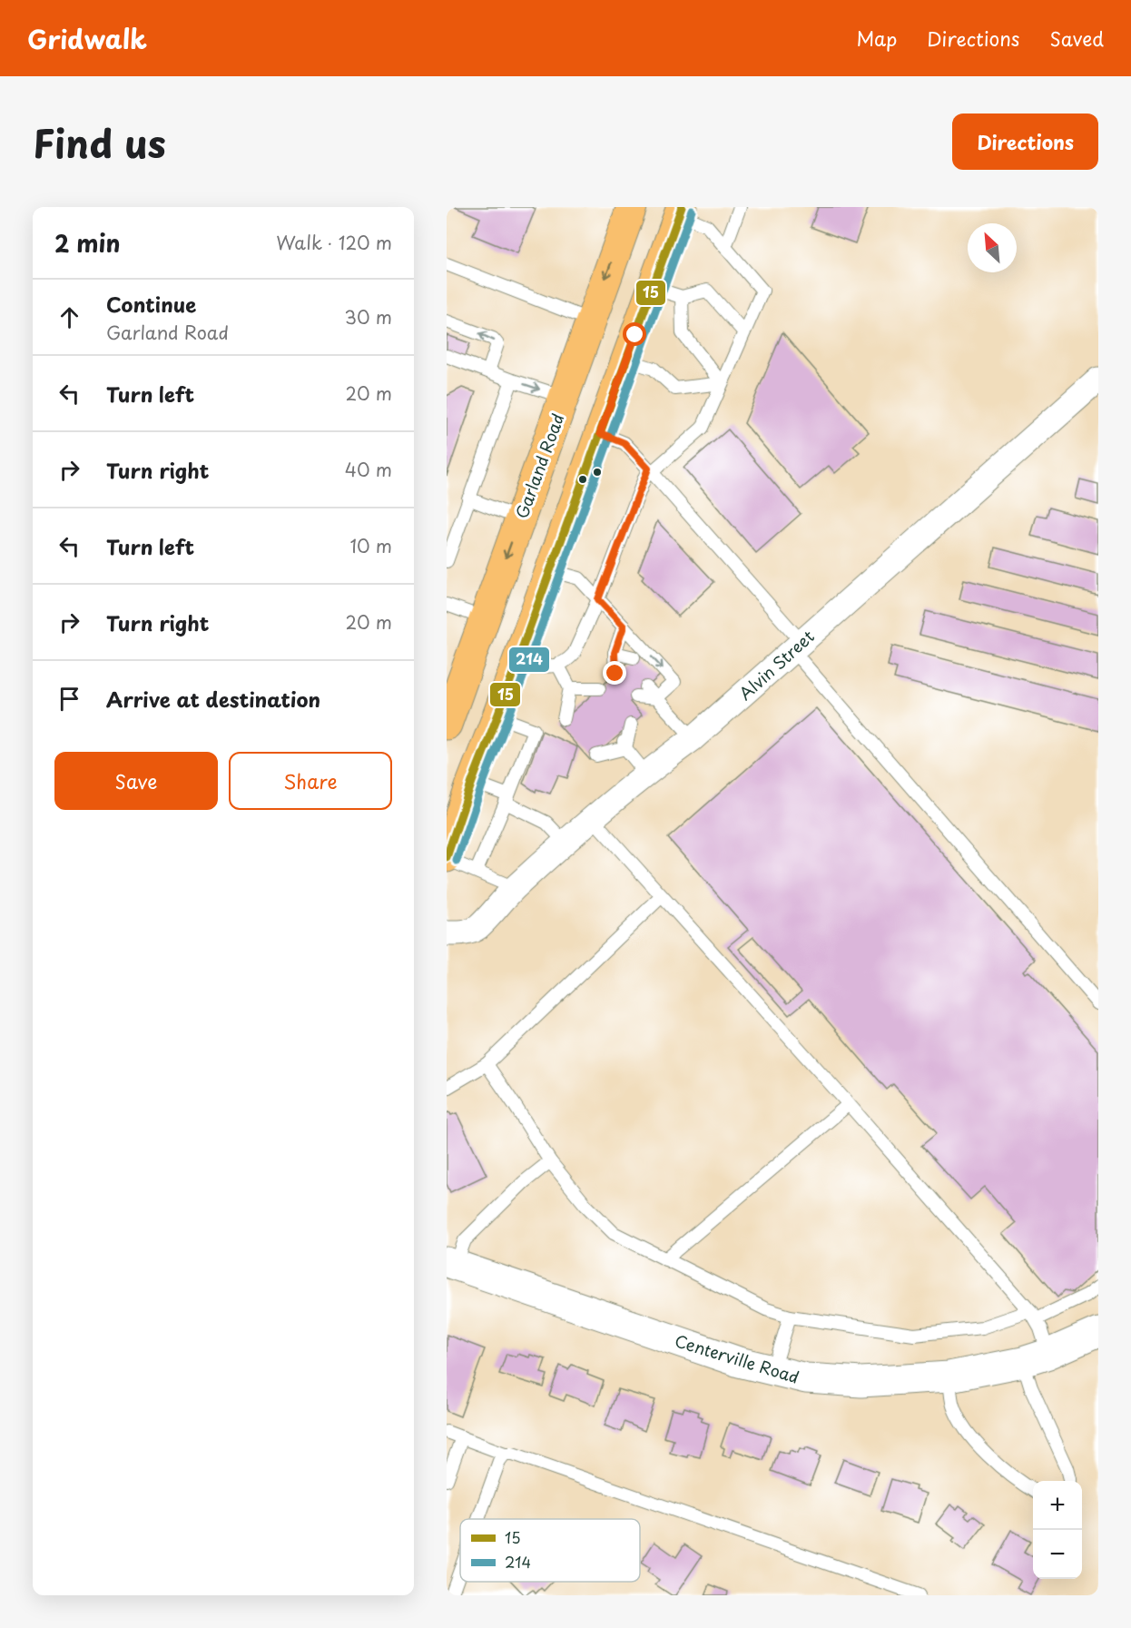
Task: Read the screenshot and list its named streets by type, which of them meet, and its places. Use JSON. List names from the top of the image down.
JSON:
{
  "streets": {
    "main road": ["Garland Road"],
    "street": ["Alvin Street", "Centerville Road"]
  },
  "lines": ["transit line 15", "transit line 214"],
  "legend": ["15", "214"],
  "north": "top left",
  "page": {
    "header": "Gridwalk",
    "nav": ["Map", "Directions", "Saved"],
    "title": "Find us",
    "buttons": [
      "Directions",
      ["Save", "Share"]
    ],
    "heading": ["2 min", "Walk · 120 m"],
    "list": [
      ["Continue", "Garland Road", "30 m"],
      ["Turn left", "20 m"],
      ["Turn right", "40 m"],
      ["Turn left", "10 m"],
      ["Turn right", "20 m"],
      "Arrive at destination"
    ],
    "map_buttons": ["+", "−"]
  }
}
